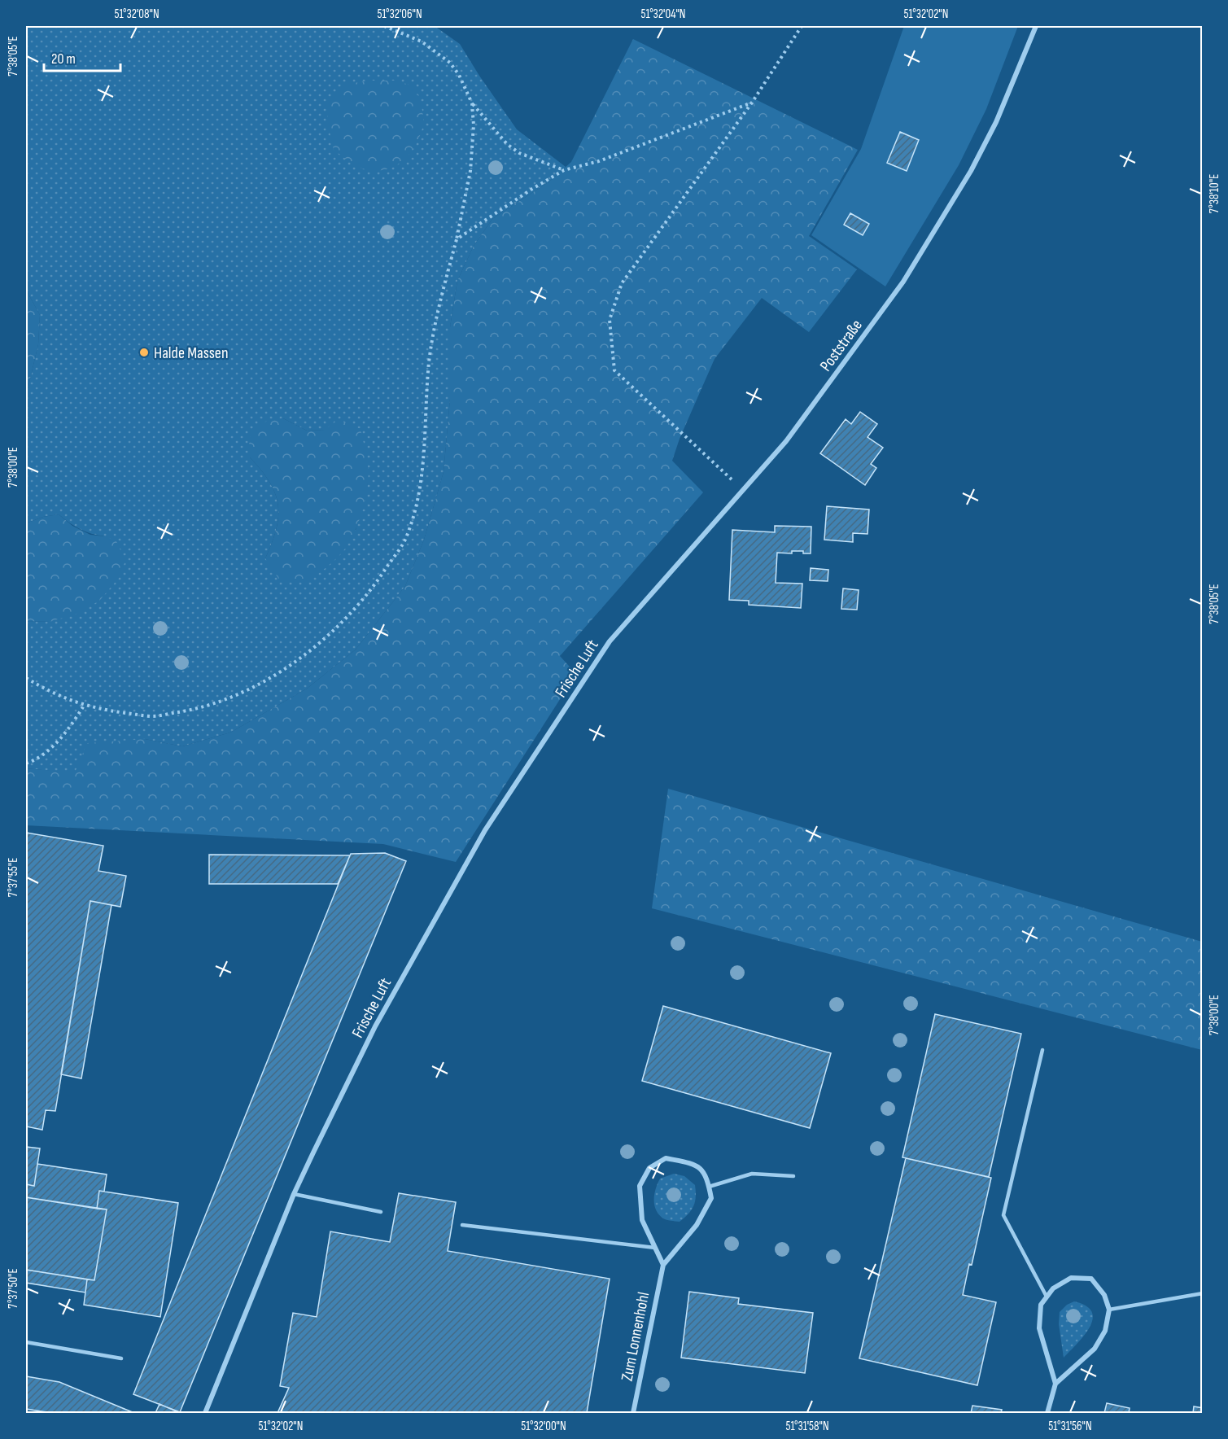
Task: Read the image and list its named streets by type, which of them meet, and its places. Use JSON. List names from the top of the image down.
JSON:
{
  "streets": {
    "street": ["Poststraße", "Frische Luft", "Zum Lonnenhohl"]
  },
  "crossings": [
    ["Poststraße", "Frische Luft"]
  ],
  "places": ["Halde Massen"],
  "scale_bar": "20 m",
  "coordinates": [
    "51°32'08\"N",
    "51°32'06\"N",
    "51°32'04\"N",
    "51°32'02\"N",
    "7°38'05\"E",
    "7°38'10\"E",
    "7°38'00\"E",
    "7°37'55\"E",
    "7°37'50\"E",
    "51°32'00\"N",
    "51°31'58\"N",
    "51°31'56\"N"
  ]
}
